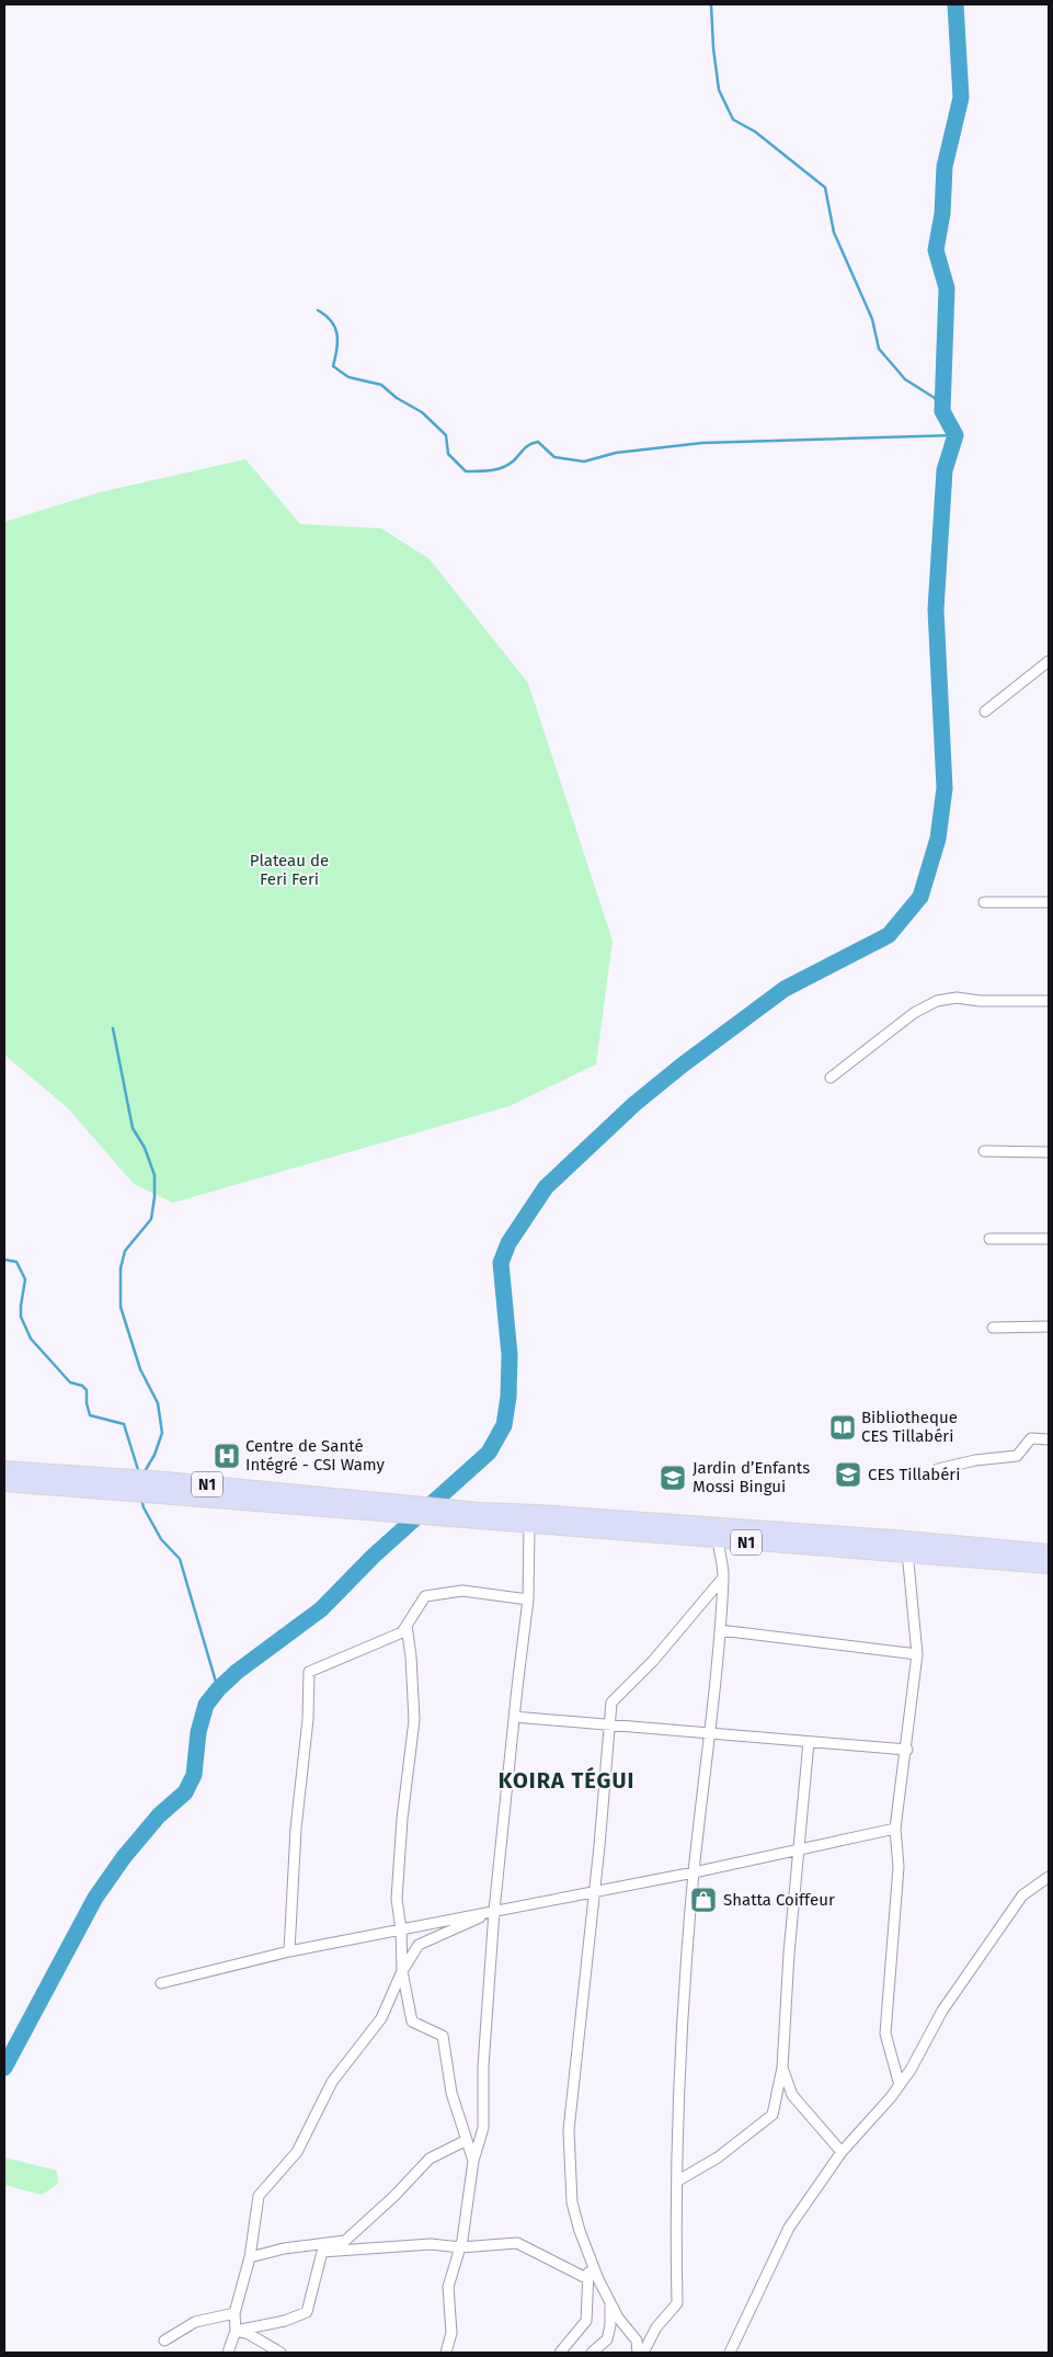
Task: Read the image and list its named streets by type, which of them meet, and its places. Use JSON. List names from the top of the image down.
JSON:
{
  "streets": {
    "main road": ["N1"]
  },
  "districts": ["KOIRA TÉGUI"],
  "parks": ["Plateau de Feri Feri"],
  "places": {
    "library": ["Bibliotheque CES Tillabéri"],
    "hospital": ["Centre de Santé Intégré - CSI Wamy"],
    "school or university": ["CES Tillabéri", "Jardin d’Enfants Mossi Bingui"],
    "shop": ["Shatta Coiffeur"]
  }
}
